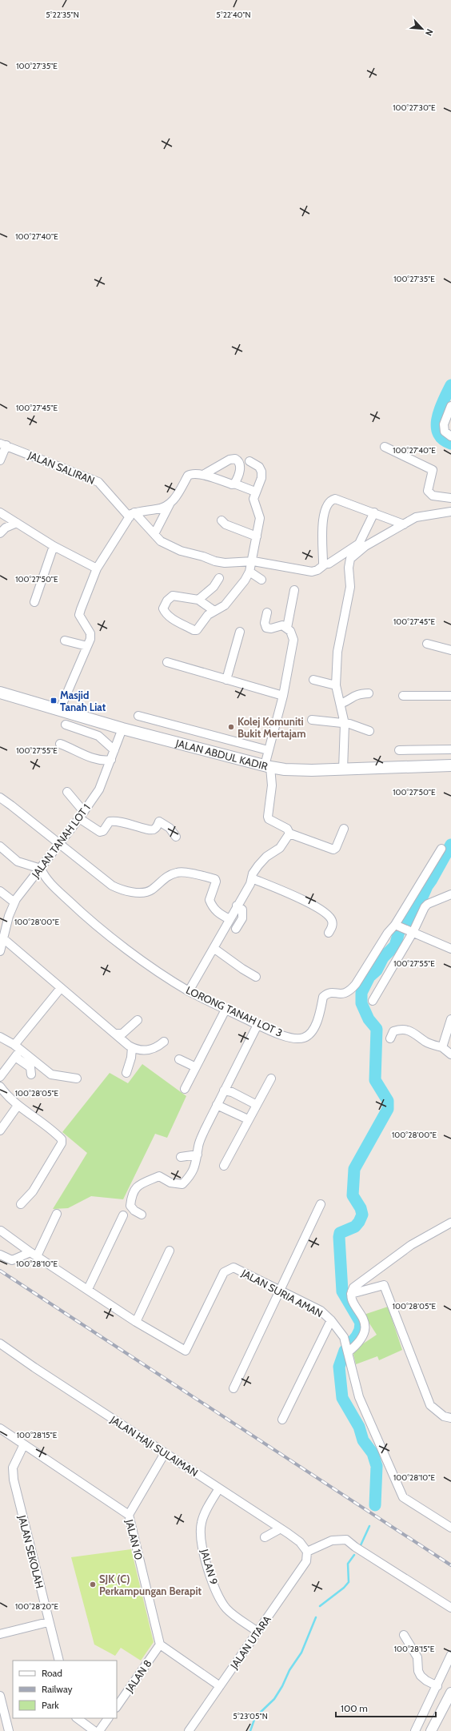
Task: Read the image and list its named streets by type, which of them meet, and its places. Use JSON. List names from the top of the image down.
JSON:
{
  "streets": {
    "main road": ["JALAN ABDUL KADIR"],
    "street": [
      "JALAN SALIRAN",
      "JALAN TANAH LOT 1",
      "LORONG TANAH LOT 3",
      "JALAN SURIA AMAN",
      "JALAN HAJI SULAIMAN",
      "JALAN 10",
      "JALAN SEKOLAH",
      "JALAN 9",
      "JALAN UTARA",
      "JALAN 8"
    ]
  },
  "crossings": [
    ["JALAN ABDUL KADIR", "JALAN TANAH LOT 1"],
    ["JALAN TANAH LOT 1", "LORONG TANAH LOT 3"],
    ["JALAN HAJI SULAIMAN", "JALAN 9"],
    ["JALAN HAJI SULAIMAN", "JALAN UTARA"],
    ["JALAN 10", "JALAN SEKOLAH"],
    ["JALAN 10", "JALAN 8"],
    ["JALAN 9", "JALAN UTARA"]
  ],
  "places": {
    "transit": ["Masjid Tanah Liat"],
    "other": ["Kolej Komuniti Bukit Mertajam", "SJK (C) Perkampungan Berapit"]
  },
  "legend": ["Road", "Railway", "Park"],
  "scale_bar": "100 m",
  "north": "bottom right",
  "coordinates": [
    "5°22'35\"N",
    "5°22'40\"N",
    "100°27'35\"E",
    "100°27'30\"E",
    "100°27'40\"E",
    "100°27'45\"E",
    "100°27'50\"E",
    "100°27'55\"E",
    "100°28'00\"E",
    "100°28'05\"E",
    "100°28'10\"E",
    "100°28'15\"E",
    "100°28'20\"E",
    "5°23'05\"N"
  ]
}
